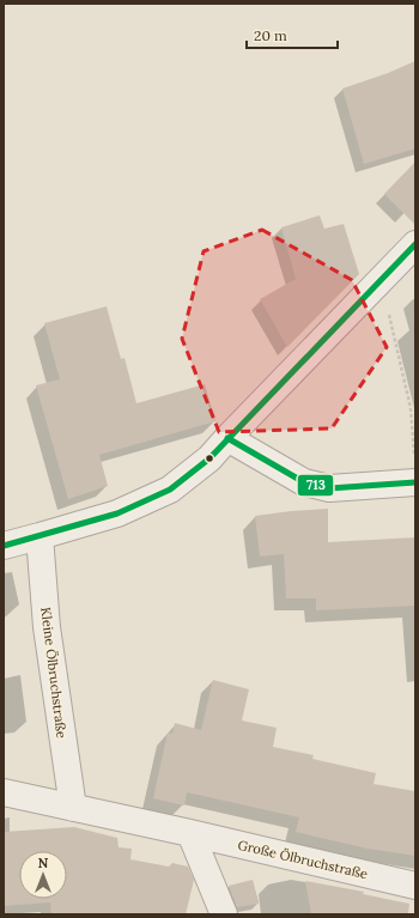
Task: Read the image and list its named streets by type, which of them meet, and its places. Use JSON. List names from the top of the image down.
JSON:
{
  "streets": {
    "street": ["Kleine Ölbruchstraße", "Große Ölbruchstraße"]
  },
  "crossings": [
    ["Kleine Ölbruchstraße", "Große Ölbruchstraße"]
  ],
  "lines": ["transit line 713"],
  "scale_bar": "20 m",
  "north": "top"
}
